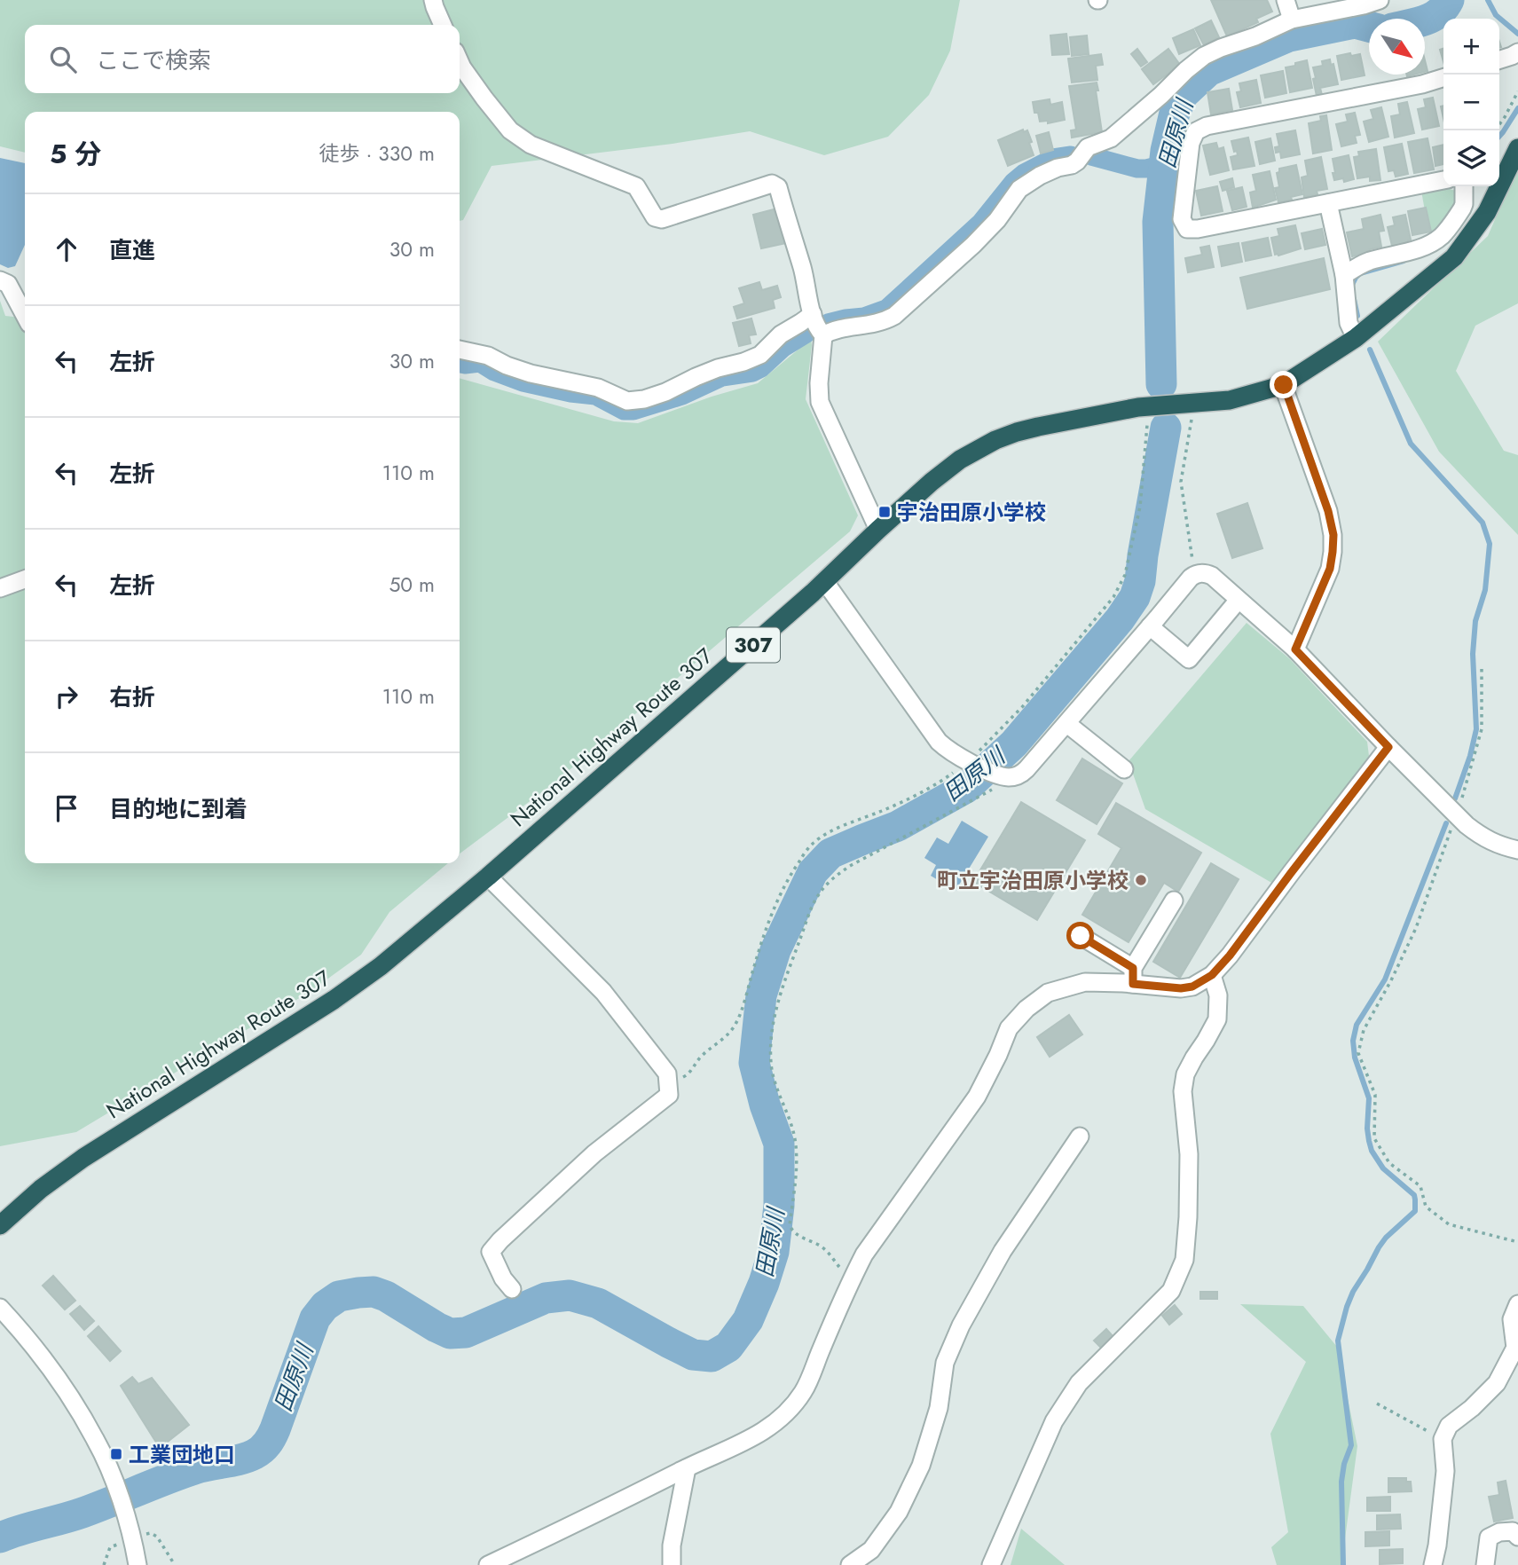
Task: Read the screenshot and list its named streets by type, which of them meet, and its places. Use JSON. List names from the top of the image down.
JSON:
{
  "streets": {
    "highway": ["307", "National Highway Route 307"]
  },
  "water": ["田原川"],
  "places": {
    "transit": ["宇治田原小学校", "工業団地口"],
    "other": ["町立宇治田原小学校"]
  },
  "north": "bottom right",
  "page": {
    "map_buttons": ["+", "−"],
    "search": "ここで検索",
    "heading": ["5 分", "徒歩 · 330 m"],
    "list": [
      ["直進", "30 m"],
      ["左折", "30 m"],
      ["左折", "110 m"],
      ["左折", "50 m"],
      ["右折", "110 m"],
      "目的地に到着"
    ]
  }
}
